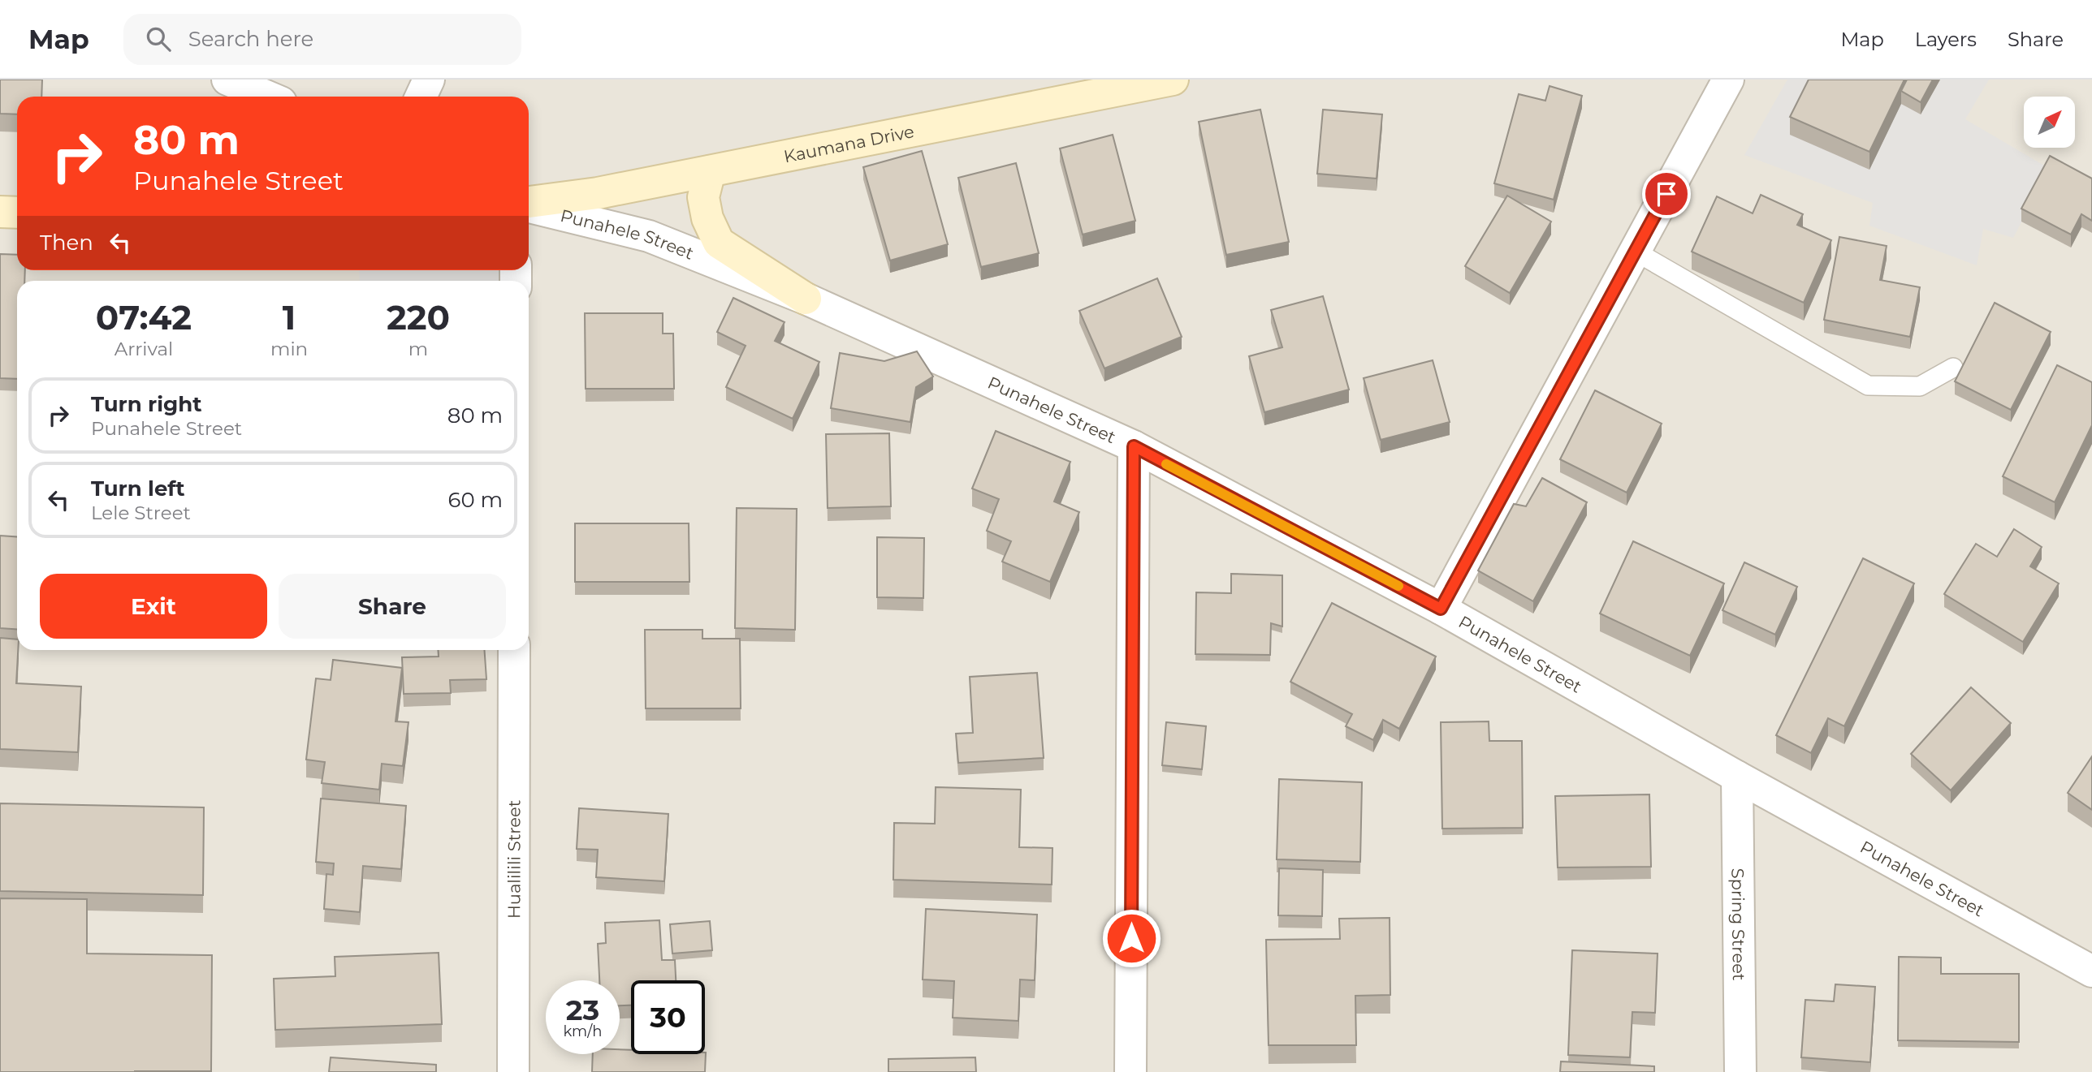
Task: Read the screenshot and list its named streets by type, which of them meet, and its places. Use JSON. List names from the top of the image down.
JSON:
{
  "streets": {
    "street": [
      "Kaumana Drive",
      "Punahele Street",
      "Hualilili Street",
      "Spring Street"
    ]
  },
  "crossings": [
    ["Punahele Street", "Spring Street"]
  ],
  "north": "top right",
  "page": {
    "header": "Map",
    "search": "Search here",
    "nav": ["Map", "Layers", "Share"],
    "turn": ["80 m", "Punahele Street"],
    "then": "Then",
    "eta": [
      "07:42",
      "Arrival",
      "1",
      "min",
      "220",
      "m"
    ],
    "list": [
      {
        "name": "Turn right",
        "note": "Punahele Street",
        "value": "80 m"
      },
      {
        "name": "Turn left",
        "note": "Lele Street",
        "value": "60 m"
      }
    ],
    "buttons": ["Exit", "Share"],
    "speed": "23 km/h",
    "limit": "30"
  }
}
